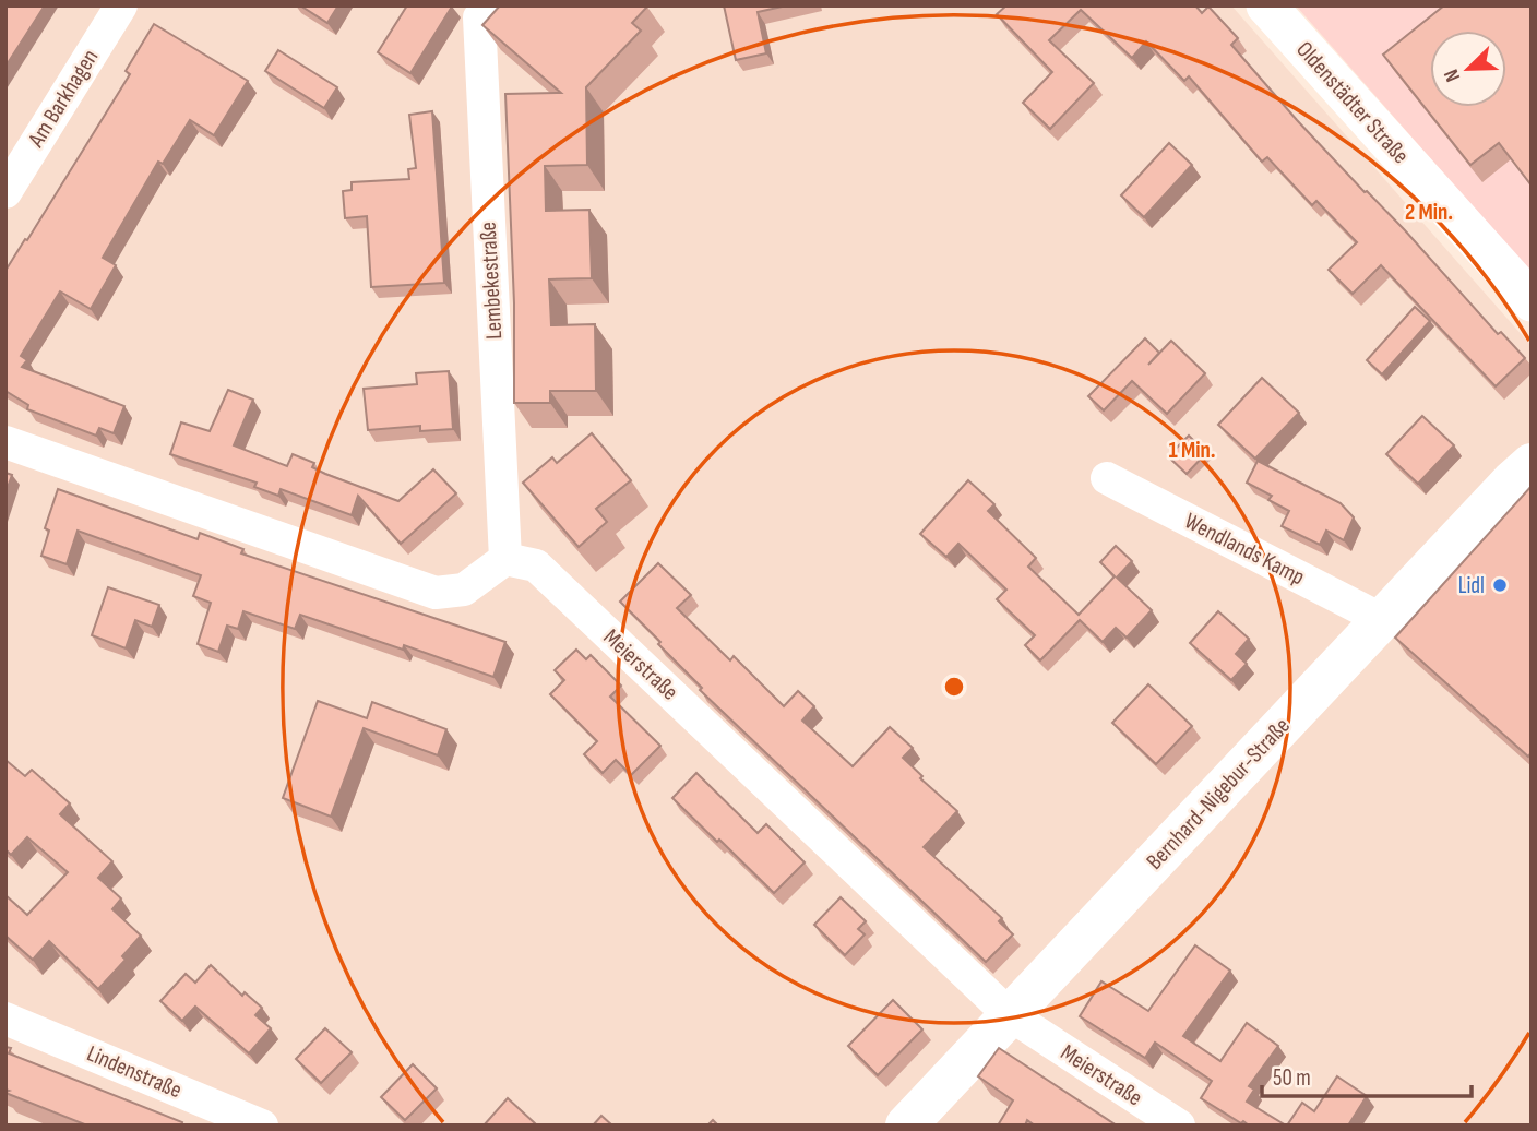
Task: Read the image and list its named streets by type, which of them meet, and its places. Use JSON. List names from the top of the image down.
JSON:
{
  "streets": {
    "main road": ["Bernhard-Nigebur-Straße"],
    "street": [
      "Am Barkhagen",
      "Oldenstädter Straße",
      "Lembekestraße",
      "Wendlands Kamp",
      "Meierstraße",
      "Lindenstraße"
    ]
  },
  "crossings": [
    ["Lembekestraße", "Meierstraße"],
    ["Wendlands Kamp", "Bernhard-Nigebur-Straße"],
    ["Meierstraße", "Bernhard-Nigebur-Straße"]
  ],
  "places": ["Lidl"],
  "scale_bar": "50 m",
  "north": "bottom left",
  "rings": ["2 Min.", "1 Min."]
}
